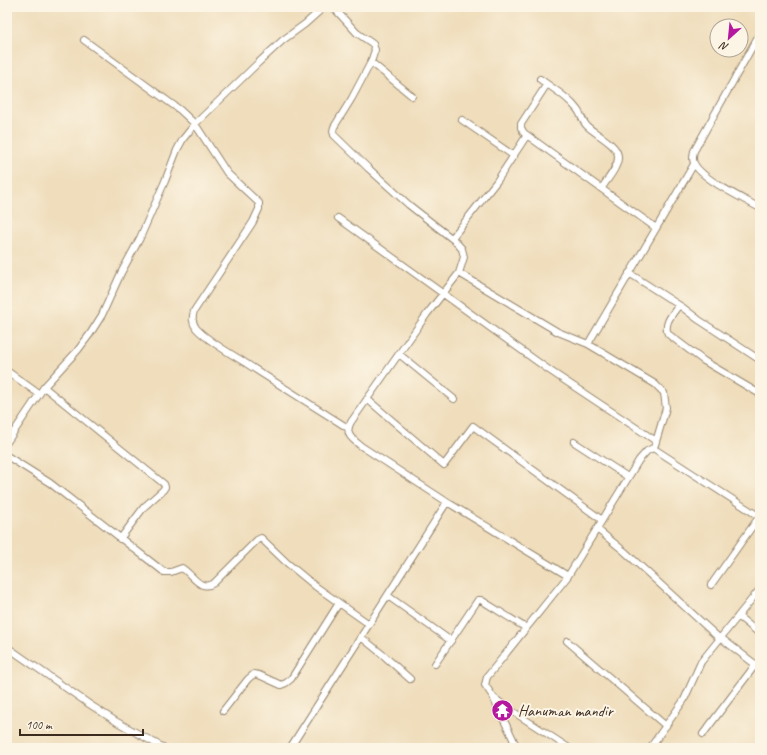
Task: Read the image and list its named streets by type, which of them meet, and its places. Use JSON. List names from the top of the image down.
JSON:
{
  "places": {
    "temple": ["Hanuman mandir"]
  },
  "scale_bar": "100 m",
  "north": "bottom left"
}
